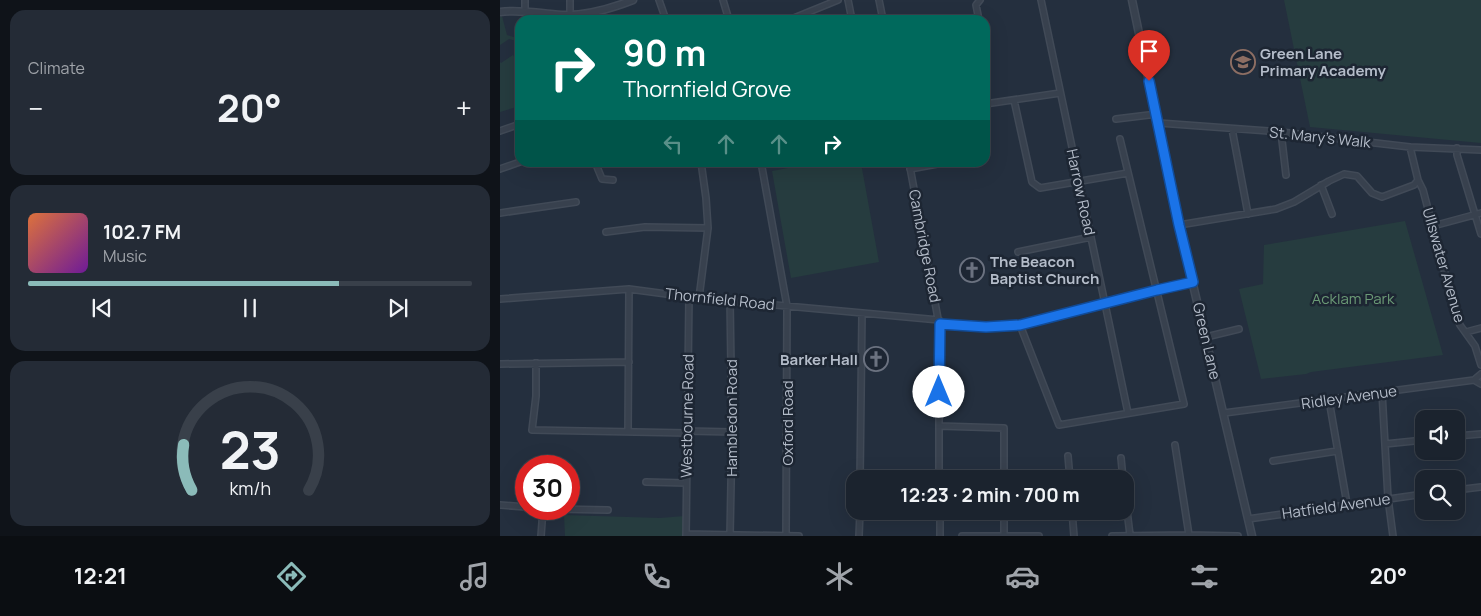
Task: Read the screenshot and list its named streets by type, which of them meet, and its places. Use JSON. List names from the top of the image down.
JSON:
{
  "streets": {
    "street": [
      "St. Mary's Walk",
      "Harrow Road",
      "Cambridge Road",
      "Ullswater Avenue",
      "Thornfield Road",
      "Green Lane",
      "Ridley Avenue",
      "Westbourne Road",
      "Hambledon Road",
      "Oxford Road",
      "Hatfield Avenue"
    ]
  },
  "crossings": [
    ["St. Mary's Walk", "Ullswater Avenue"],
    ["St. Mary's Walk", "Green Lane"],
    ["Harrow Road", "Thornfield Road"],
    ["Cambridge Road", "Thornfield Road"],
    ["Thornfield Road", "Green Lane"],
    ["Thornfield Road", "Westbourne Road"],
    ["Thornfield Road", "Hambledon Road"],
    ["Thornfield Road", "Oxford Road"],
    ["Green Lane", "Ridley Avenue"],
    ["Green Lane", "Hatfield Avenue"]
  ],
  "parks": ["Acklam Park"],
  "places": {
    "school or university": ["Green Lane Primary Academy"],
    "church": ["The Beacon Baptist Church", "Barker Hall"]
  },
  "page": {
    "tile": "Climate",
    "turn": ["90 m", "Thornfield Grove"],
    "heat": ["−", "20°", "+"],
    "song": ["102.7 FM", "Music"],
    "limit": "30",
    "trip": "12:23 · 2 min · 700 m",
    "tabs": ["12:21", "20°"],
    "gauge": ["23", "km/h"]
  }
}
